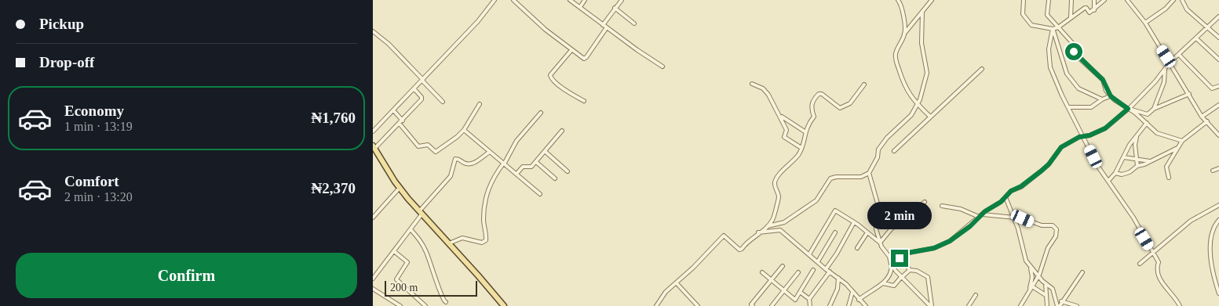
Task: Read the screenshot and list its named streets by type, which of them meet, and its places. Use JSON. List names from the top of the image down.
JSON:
{
  "scale_bar": "200 m",
  "page": {
    "banner": ["Pickup", "Drop-off"],
    "list": [
      {
        "name": "Economy",
        "note": "1 min · 13:19",
        "value": "₦1,760"
      },
      {
        "name": "Comfort",
        "note": "2 min · 13:20",
        "value": "₦2,370"
      }
    ],
    "bubble": "2 min",
    "buttons": "Confirm",
    "scale": "200 m"
  }
}
